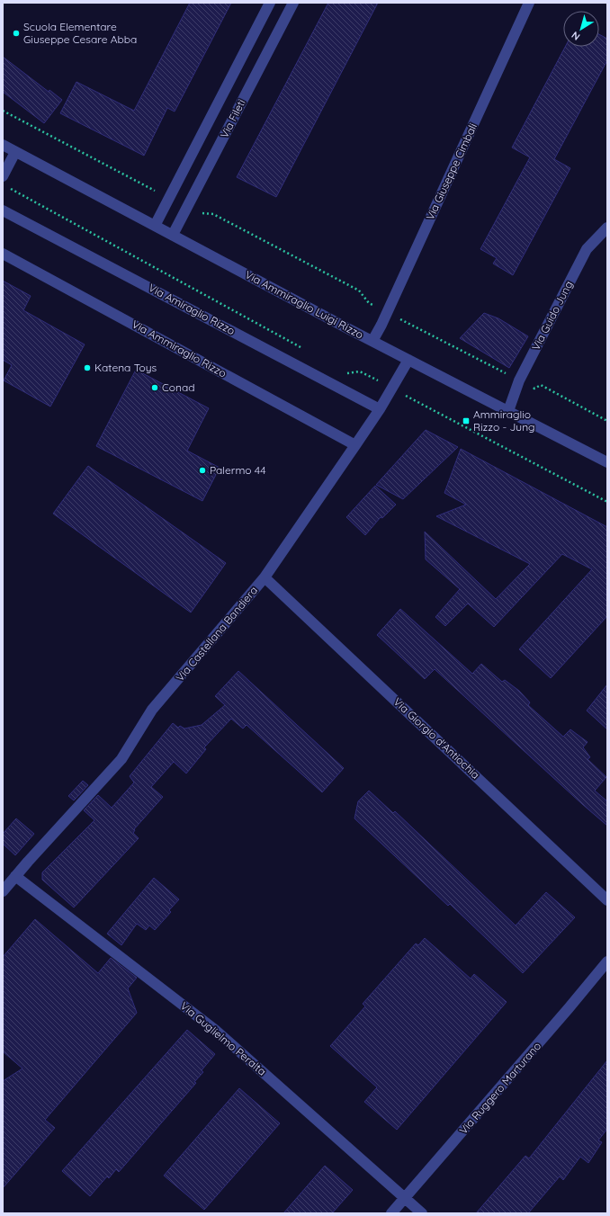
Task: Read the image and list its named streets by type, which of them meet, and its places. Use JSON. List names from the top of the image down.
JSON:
{
  "streets": {
    "street": [
      "Via Fileti",
      "Via Giuseppe Cimbali",
      "Via Ammiraglio Luigi Rizzo",
      "Via Amiraglio Rizzo",
      "Via Guido Jung",
      "Via Ammiraglio Rizzo",
      "Via Castellana Bandiera",
      "Via Giorgio d'Antiochia",
      "Via Guglielmo Peralta",
      "Via Ruggero Marturano"
    ]
  },
  "crossings": [
    ["Via Fileti", "Via Ammiraglio Luigi Rizzo"],
    ["Via Giuseppe Cimbali", "Via Ammiraglio Luigi Rizzo"],
    ["Via Ammiraglio Luigi Rizzo", "Via Guido Jung"],
    ["Via Ammiraglio Luigi Rizzo", "Via Castellana Bandiera"],
    ["Via Amiraglio Rizzo", "Via Castellana Bandiera"],
    ["Via Ammiraglio Rizzo", "Via Castellana Bandiera"],
    ["Via Castellana Bandiera", "Via Giorgio d'Antiochia"],
    ["Via Castellana Bandiera", "Via Guglielmo Peralta"],
    ["Via Guglielmo Peralta", "Via Ruggero Marturano"]
  ],
  "places": {
    "other": [
      "Scuola Elementare Giuseppe Cesare Abba",
      "Katena Toys",
      "Conad",
      "Palermo 44"
    ],
    "transit": ["Ammiraglio Rizzo - Jung"]
  },
  "north": "bottom left"
}
